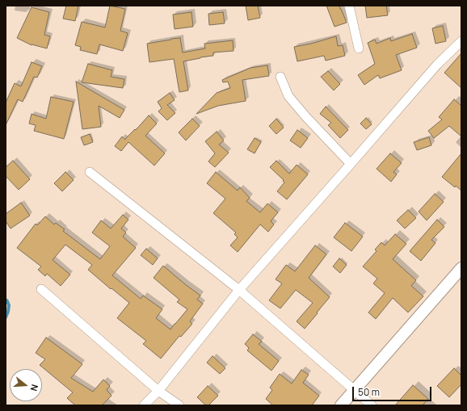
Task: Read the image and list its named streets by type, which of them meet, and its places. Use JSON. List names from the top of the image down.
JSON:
{
  "scale_bar": "50 m",
  "north": "right"
}
